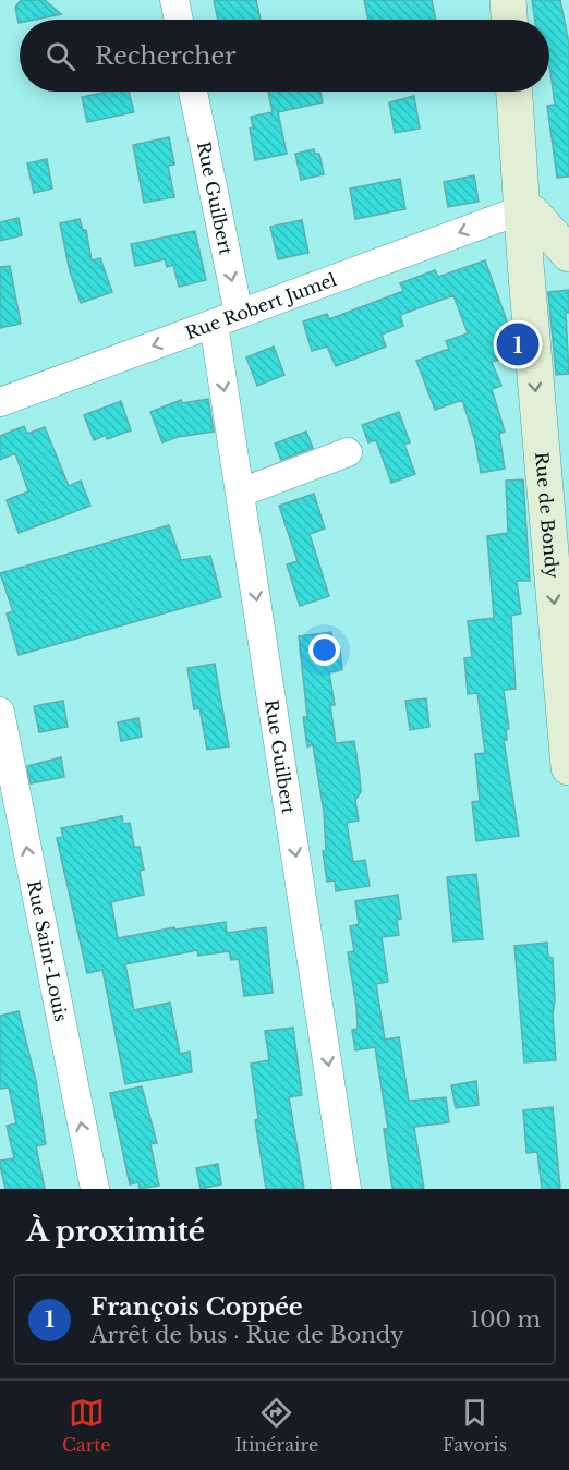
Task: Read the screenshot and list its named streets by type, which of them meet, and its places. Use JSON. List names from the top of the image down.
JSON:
{
  "streets": {
    "street": [
      "Rue Guilbert",
      "Rue Robert Jumel",
      "Rue de Bondy",
      "Rue Saint-Louis"
    ]
  },
  "crossings": [
    ["Rue Guilbert", "Rue Robert Jumel"],
    ["Rue Robert Jumel", "Rue de Bondy"]
  ],
  "one_way": [
    "Rue Guilbert",
    "Rue Robert Jumel",
    "Rue de Bondy",
    "Rue Saint-Louis"
  ],
  "page": {
    "search": "Rechercher",
    "pins": "1",
    "heading": "À proximité",
    "list": [
      {
        "mark": "1",
        "name": "François Coppée",
        "note": "Arrêt de bus · Rue de Bondy",
        "value": "100 m"
      }
    ],
    "nav": ["Carte", "Itinéraire", "Favoris"]
  }
}
